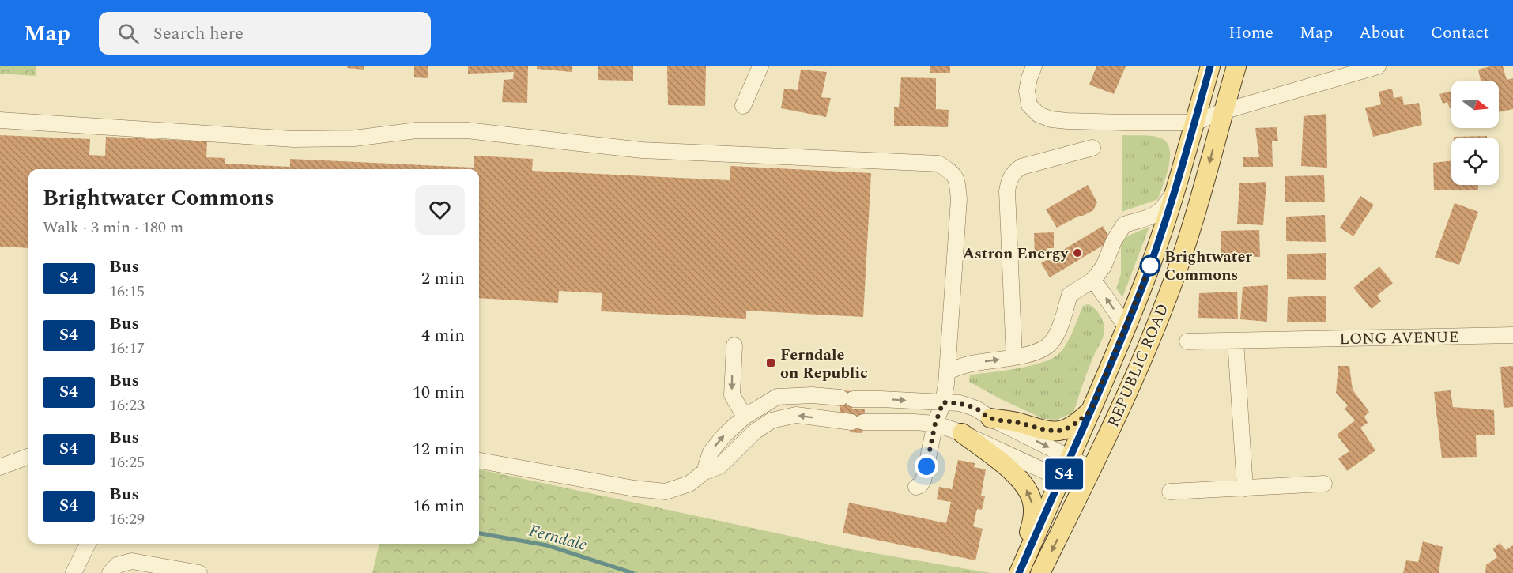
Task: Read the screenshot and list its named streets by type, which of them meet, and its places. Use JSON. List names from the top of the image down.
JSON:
{
  "streets": {
    "main road": ["REPUBLIC ROAD"],
    "street": ["LONG AVENUE"]
  },
  "water": ["Ferndale"],
  "places": {
    "other": ["Astron Energy", "Brightwater Commons"],
    "transit": ["Ferndale on Republic"]
  },
  "lines": ["bus line S4"],
  "north": "right",
  "page": {
    "header": "Map",
    "search": "Search here",
    "nav": [
      "Home",
      "Map",
      "About",
      "Contact"
    ],
    "on_map": "S4",
    "heading": ["Brightwater Commons", "Walk · 3 min · 180 m"],
    "list": [
      {
        "mark": "S4",
        "name": "Bus",
        "note": "16:15",
        "value": "2 min"
      },
      {
        "mark": "S4",
        "name": "Bus",
        "note": "16:17",
        "value": "4 min"
      },
      {
        "mark": "S4",
        "name": "Bus",
        "note": "16:23",
        "value": "10 min"
      },
      {
        "mark": "S4",
        "name": "Bus",
        "note": "16:25",
        "value": "12 min"
      },
      {
        "mark": "S4",
        "name": "Bus",
        "note": "16:29",
        "value": "16 min"
      }
    ]
  }
}
